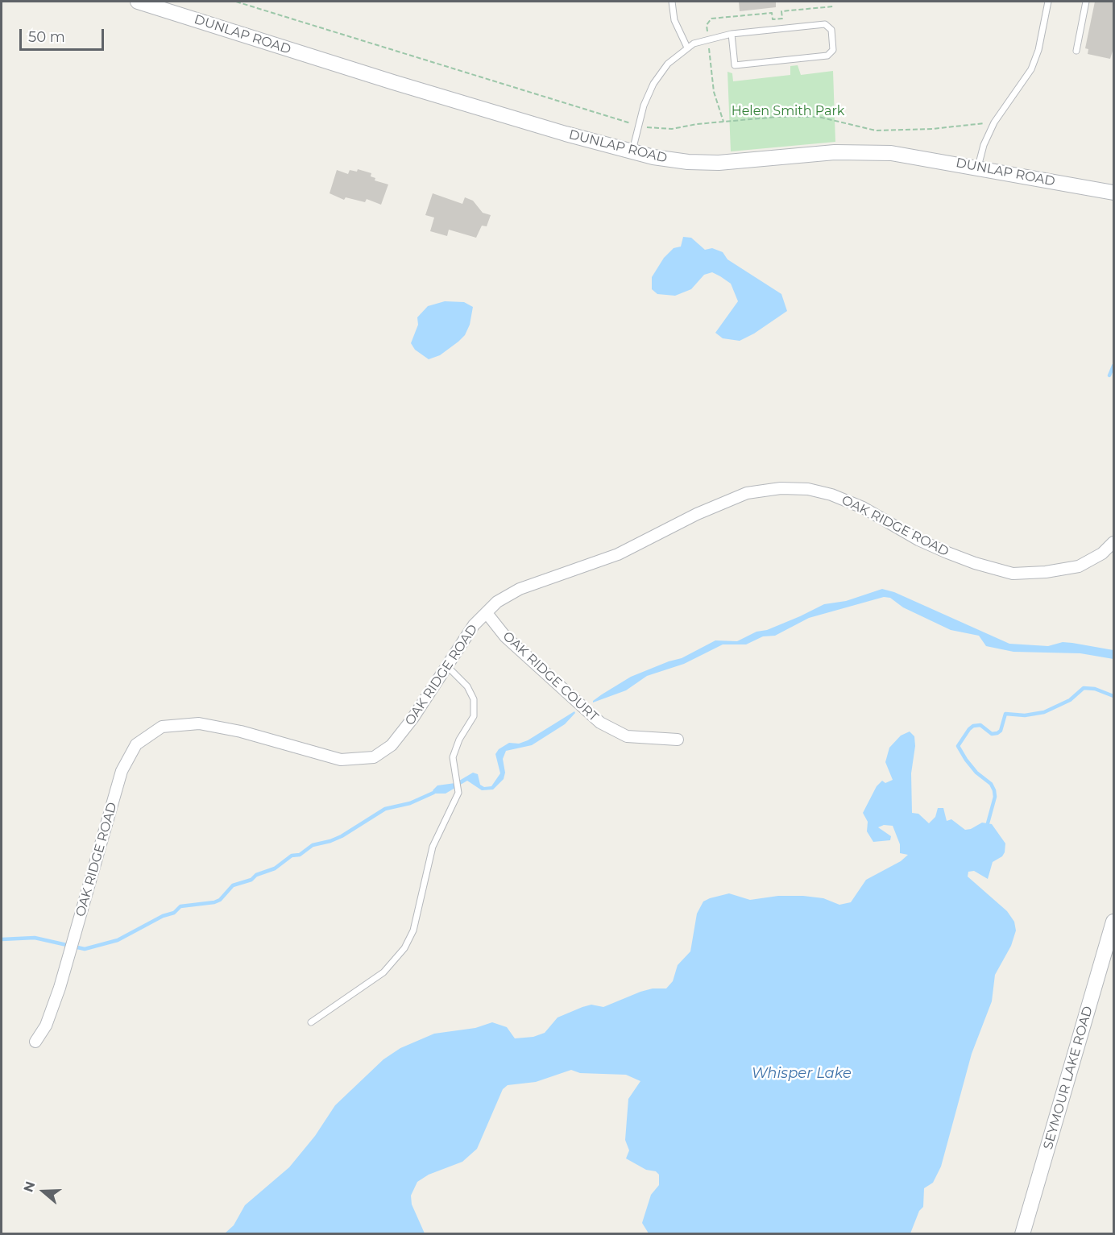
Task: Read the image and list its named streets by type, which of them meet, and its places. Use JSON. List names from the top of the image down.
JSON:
{
  "streets": {
    "street": [
      "DUNLAP ROAD",
      "OAK RIDGE ROAD",
      "OAK RIDGE COURT",
      "SEYMOUR LAKE ROAD"
    ]
  },
  "crossings": [
    ["OAK RIDGE ROAD", "OAK RIDGE COURT"]
  ],
  "water": ["Whisper Lake"],
  "parks": ["Helen Smith Park"],
  "scale_bar": "50 m",
  "north": "left"
}
